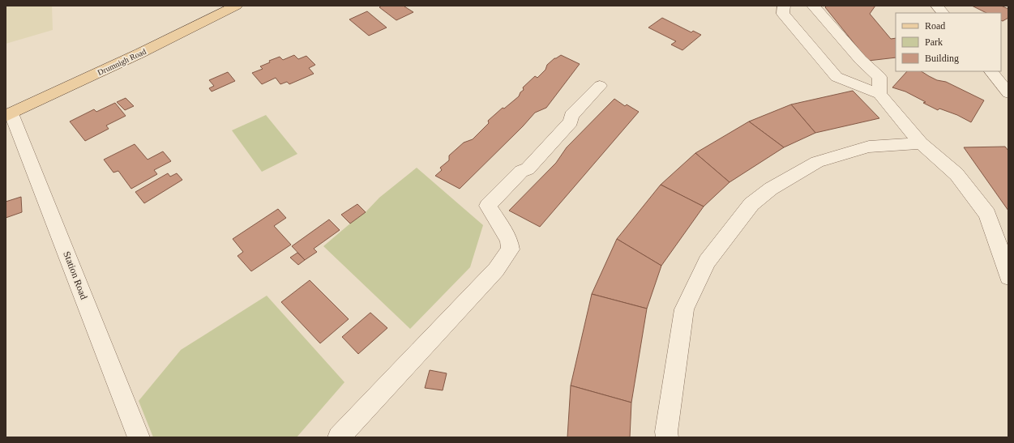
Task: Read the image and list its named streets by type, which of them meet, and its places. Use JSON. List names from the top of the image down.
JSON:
{
  "streets": {
    "main road": ["Drumnigh Road"],
    "street": ["Station Road"]
  },
  "crossings": [
    ["Drumnigh Road", "Station Road"]
  ],
  "legend": ["Road", "Park", "Building"]
}
